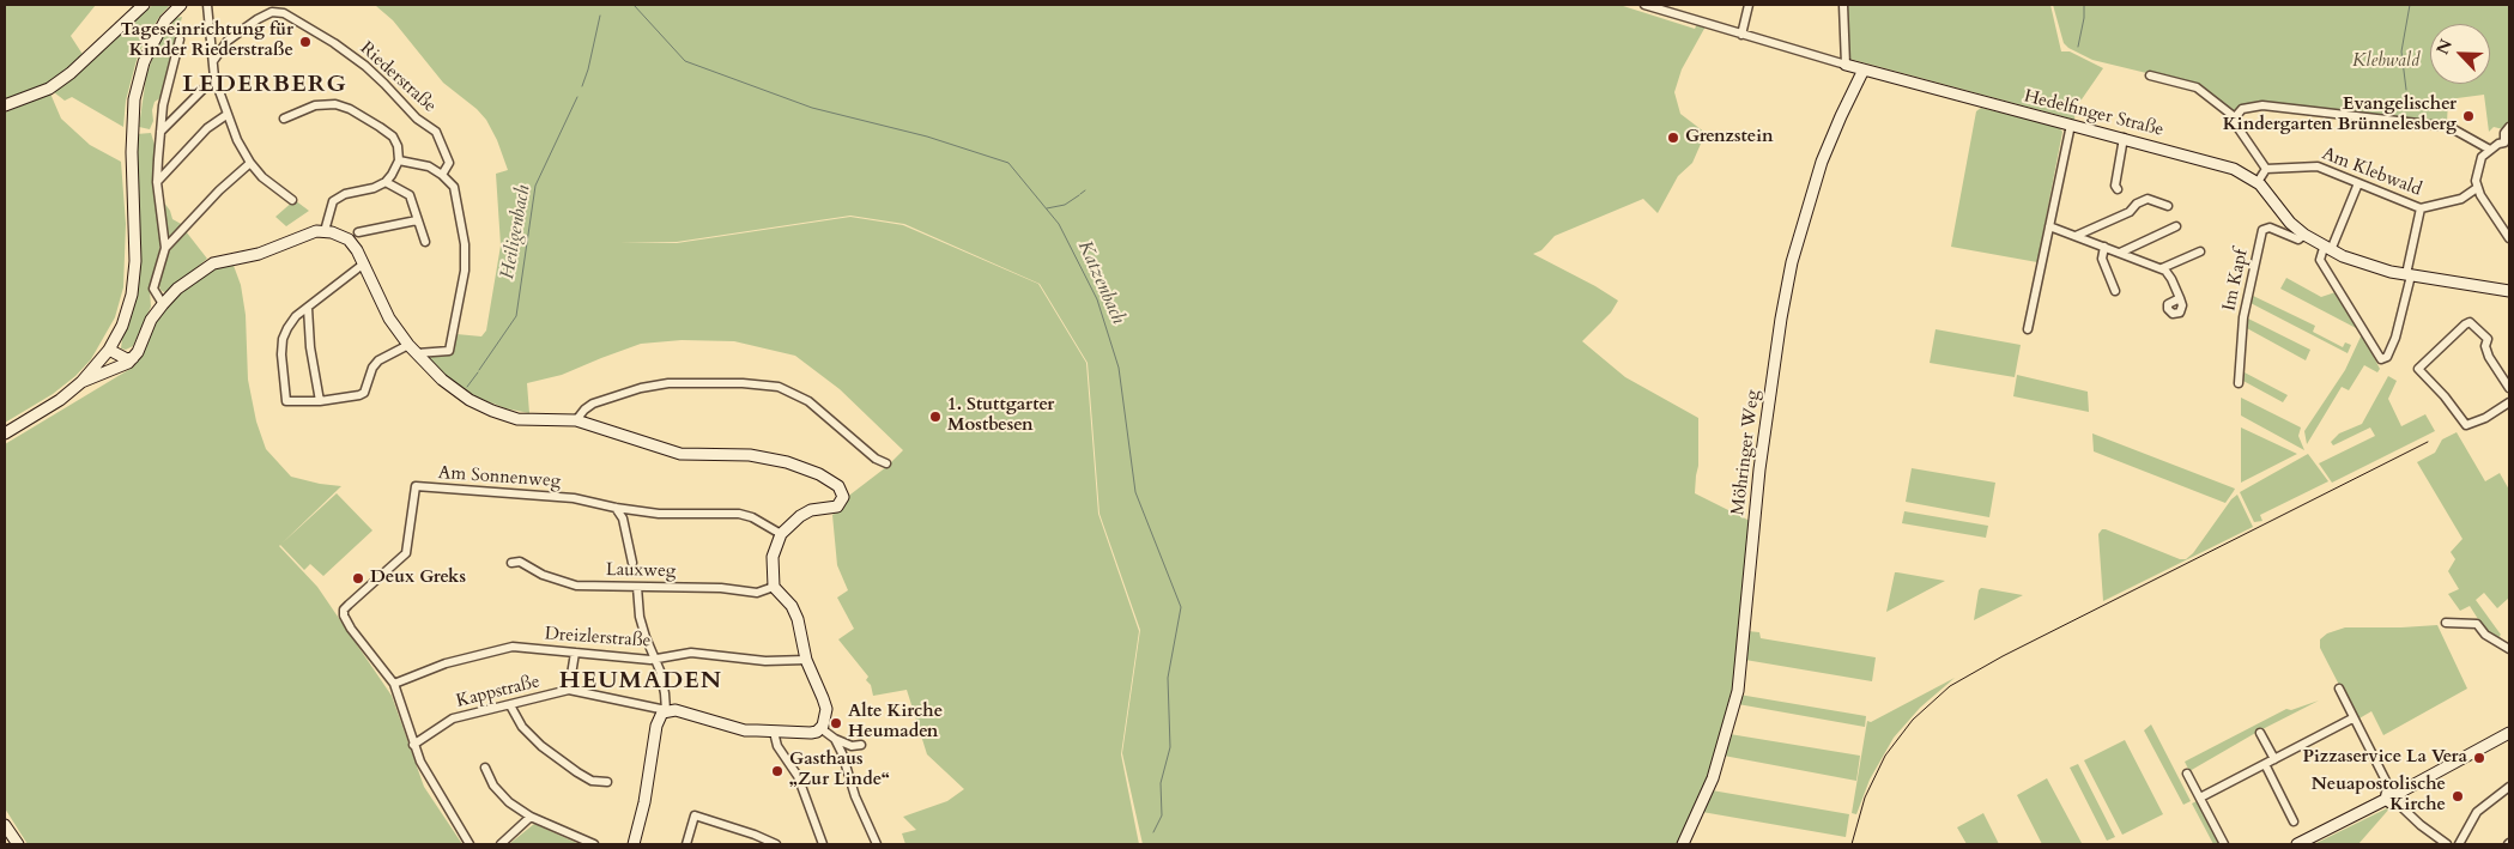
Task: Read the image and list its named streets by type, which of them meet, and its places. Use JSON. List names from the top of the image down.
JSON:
{
  "streets": {
    "street": [
      "Riederstraße",
      "Hedelfinger Straße",
      "Am Klebwald",
      "Im Kapf",
      "Möhringer Weg",
      "Am Sonnenweg",
      "Lauxweg",
      "Dreizlerstraße",
      "Kappstraße"
    ]
  },
  "crossings": [
    ["Hedelfinger Straße", "Im Kapf"],
    ["Hedelfinger Straße", "Möhringer Weg"],
    ["Am Sonnenweg", "Dreizlerstraße"]
  ],
  "districts": ["LEDERBERG", "HEUMADEN"],
  "water": ["Heiligenbach", "Katzenbach"],
  "parks": ["Klebwald"],
  "places": [
    "Tageseinrichtung für Kinder Riederstraße",
    "Evangelischer Kindergarten Brünnelesberg",
    "Grenzstein",
    "1. Stuttgarter Mostbesen",
    "Deux Greks",
    "Alte Kirche Heumaden",
    "Pizzaservice La Vera",
    "Gasthaus „Zur Linde“",
    "Neuapostolische Kirche"
  ],
  "north": "top left"
}
